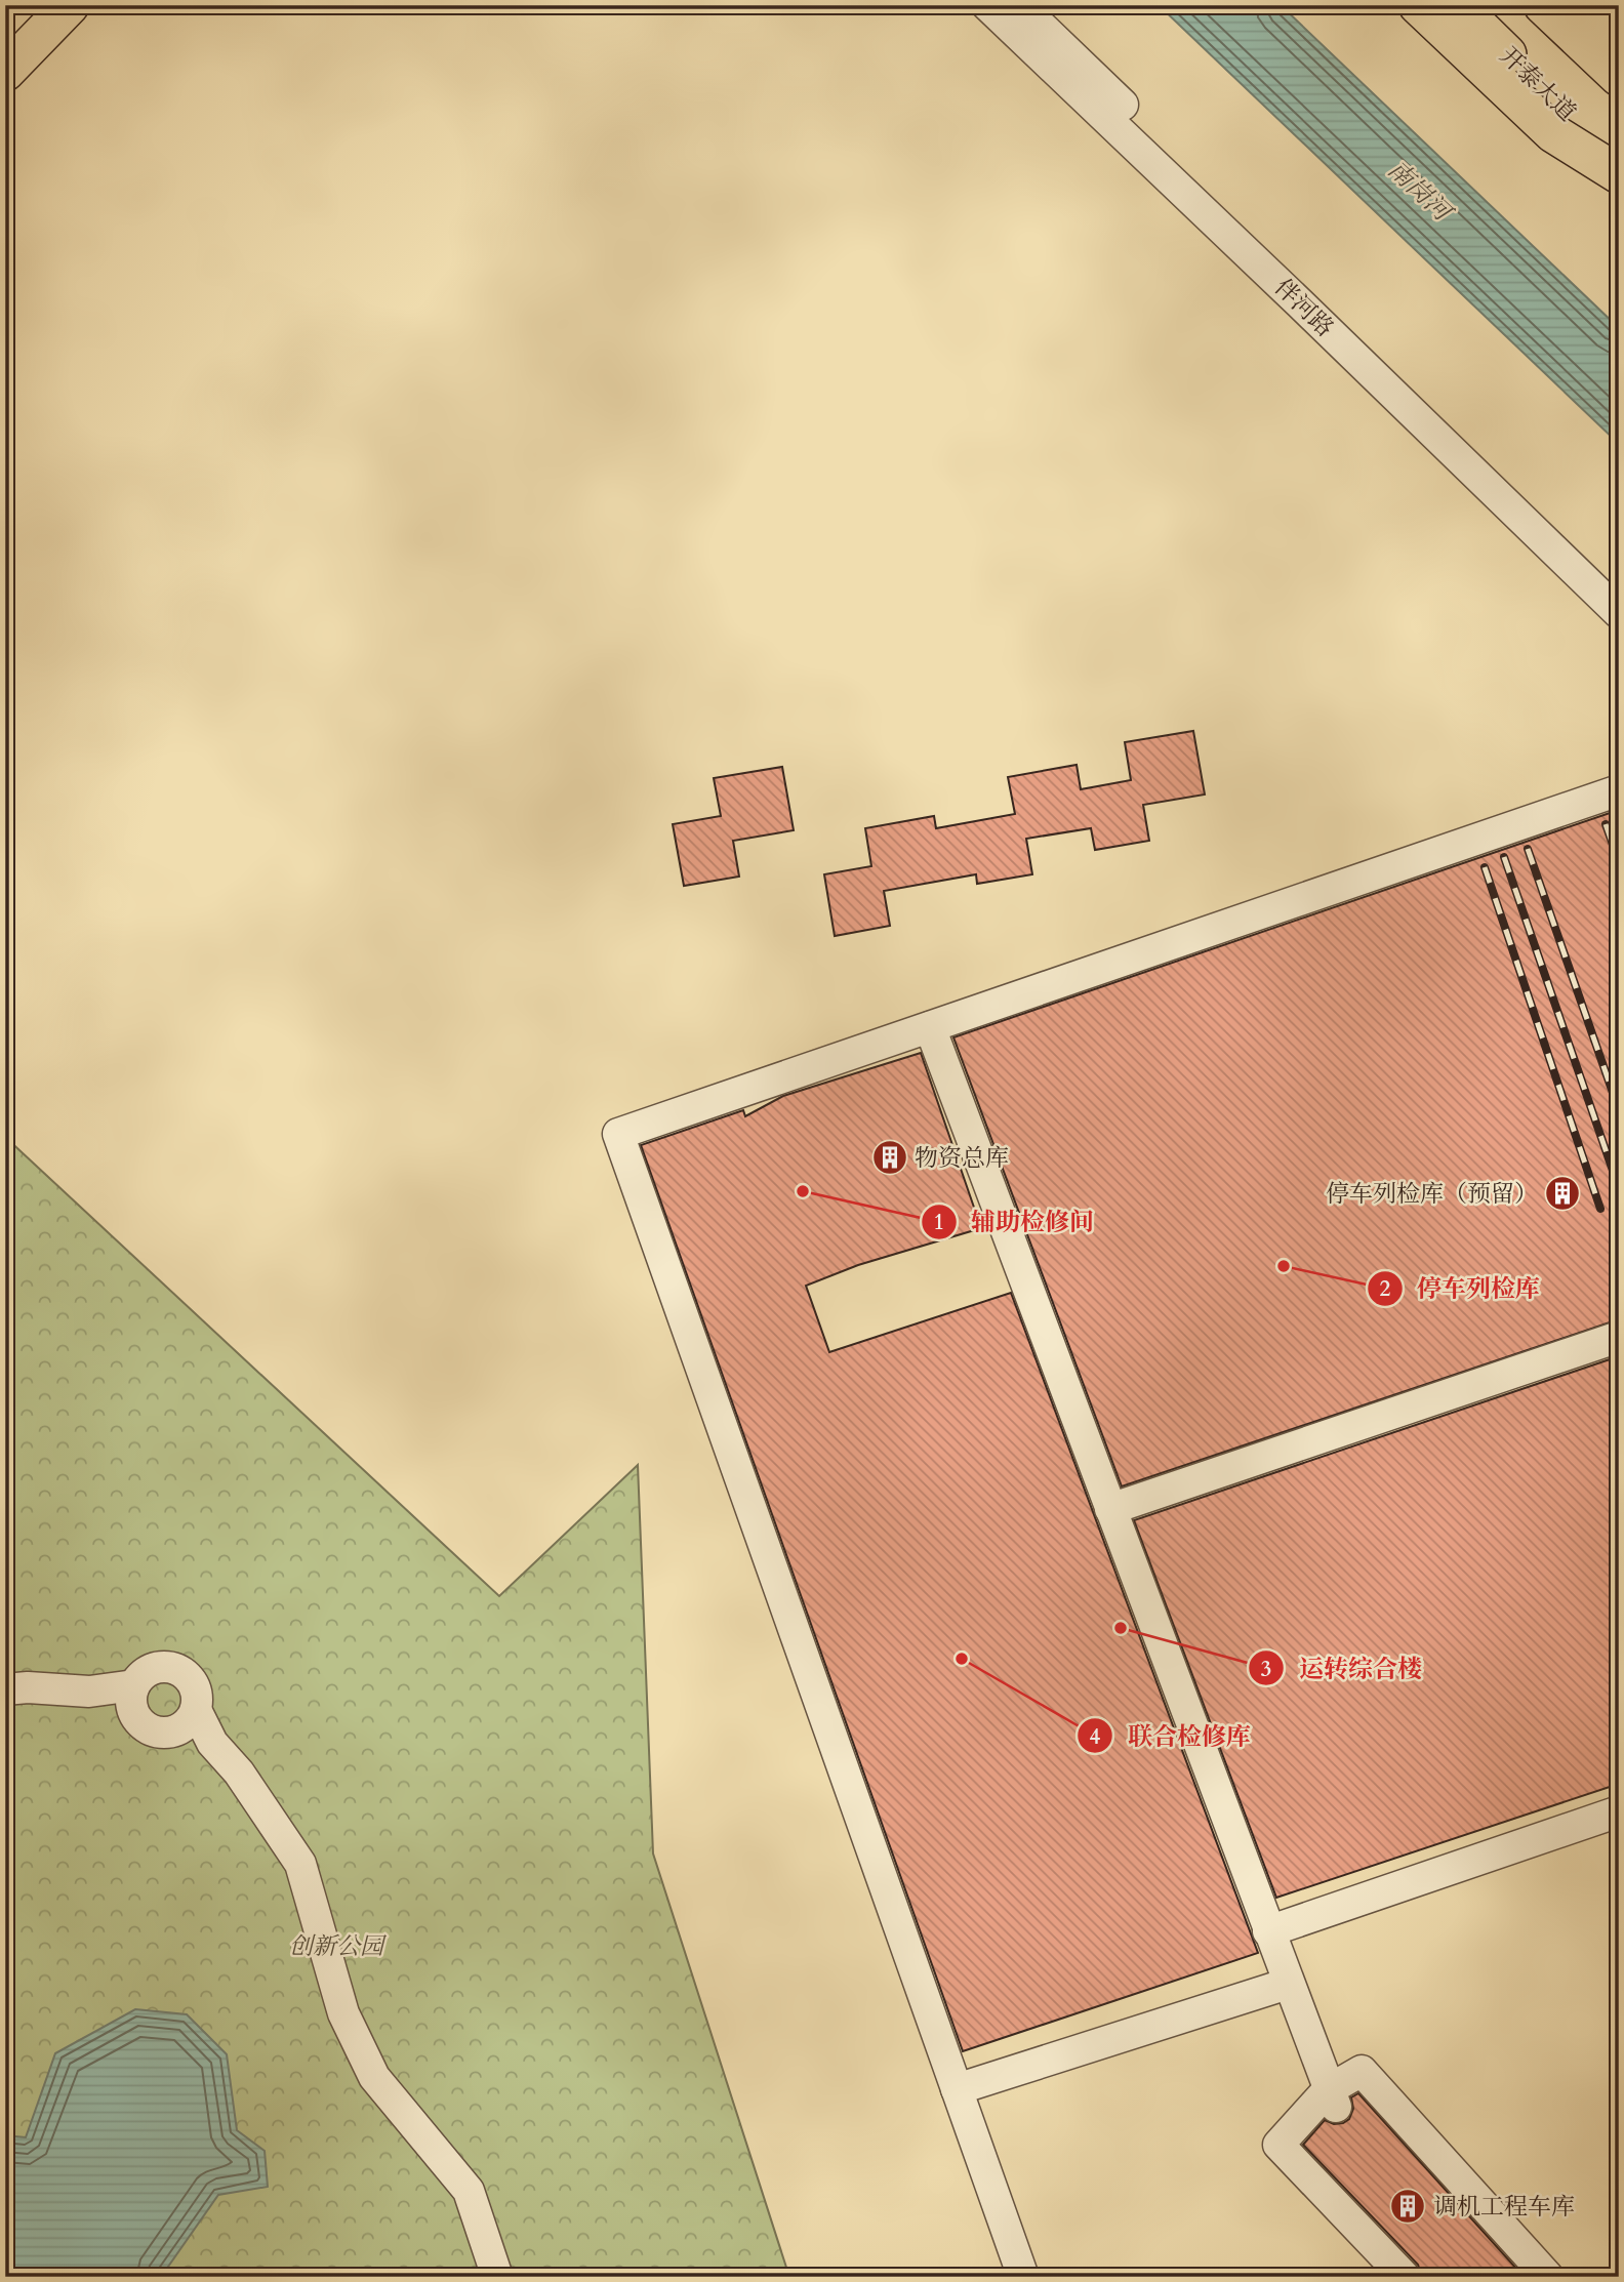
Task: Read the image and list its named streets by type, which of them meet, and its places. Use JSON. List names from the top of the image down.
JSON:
{
  "streets": {
    "main road": ["开泰大道"],
    "street": ["伴河路"]
  },
  "water": ["南岗河"],
  "parks": ["创新公园"],
  "places": {
    "building": ["物资总库", "停车列检库（预留）", "调机工程车库"],
    "other": [
      "辅助检修间",
      "停车列检库",
      "运转综合楼",
      "联合检修库"
    ]
  }
}
